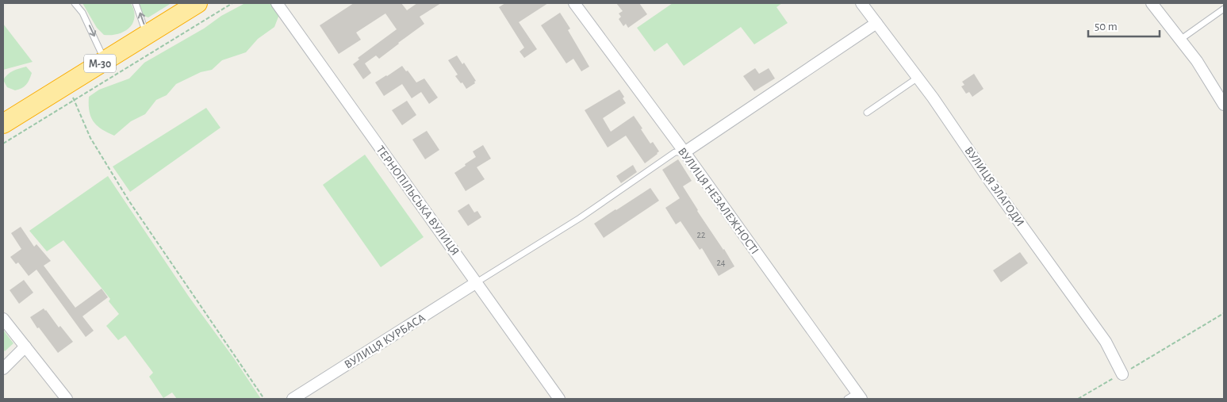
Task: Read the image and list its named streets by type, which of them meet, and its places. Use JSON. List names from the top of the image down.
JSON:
{
  "streets": {
    "highway": ["М-30"],
    "street": [
      "ВУЛИЦЯ ЗЛАГОДИ",
      "ТЕРНОПІЛЬСЬКА ВУЛИЦЯ",
      "ВУЛИЦЯ НЕЗАЛЕЖНОСТІ",
      "ВУЛИЦЯ КУРБАСА"
    ]
  },
  "crossings": [
    ["ТЕРНОПІЛЬСЬКА ВУЛИЦЯ", "ВУЛИЦЯ КУРБАСА"]
  ],
  "house_numbers": ["22", "24"],
  "scale_bar": "50 m"
}
